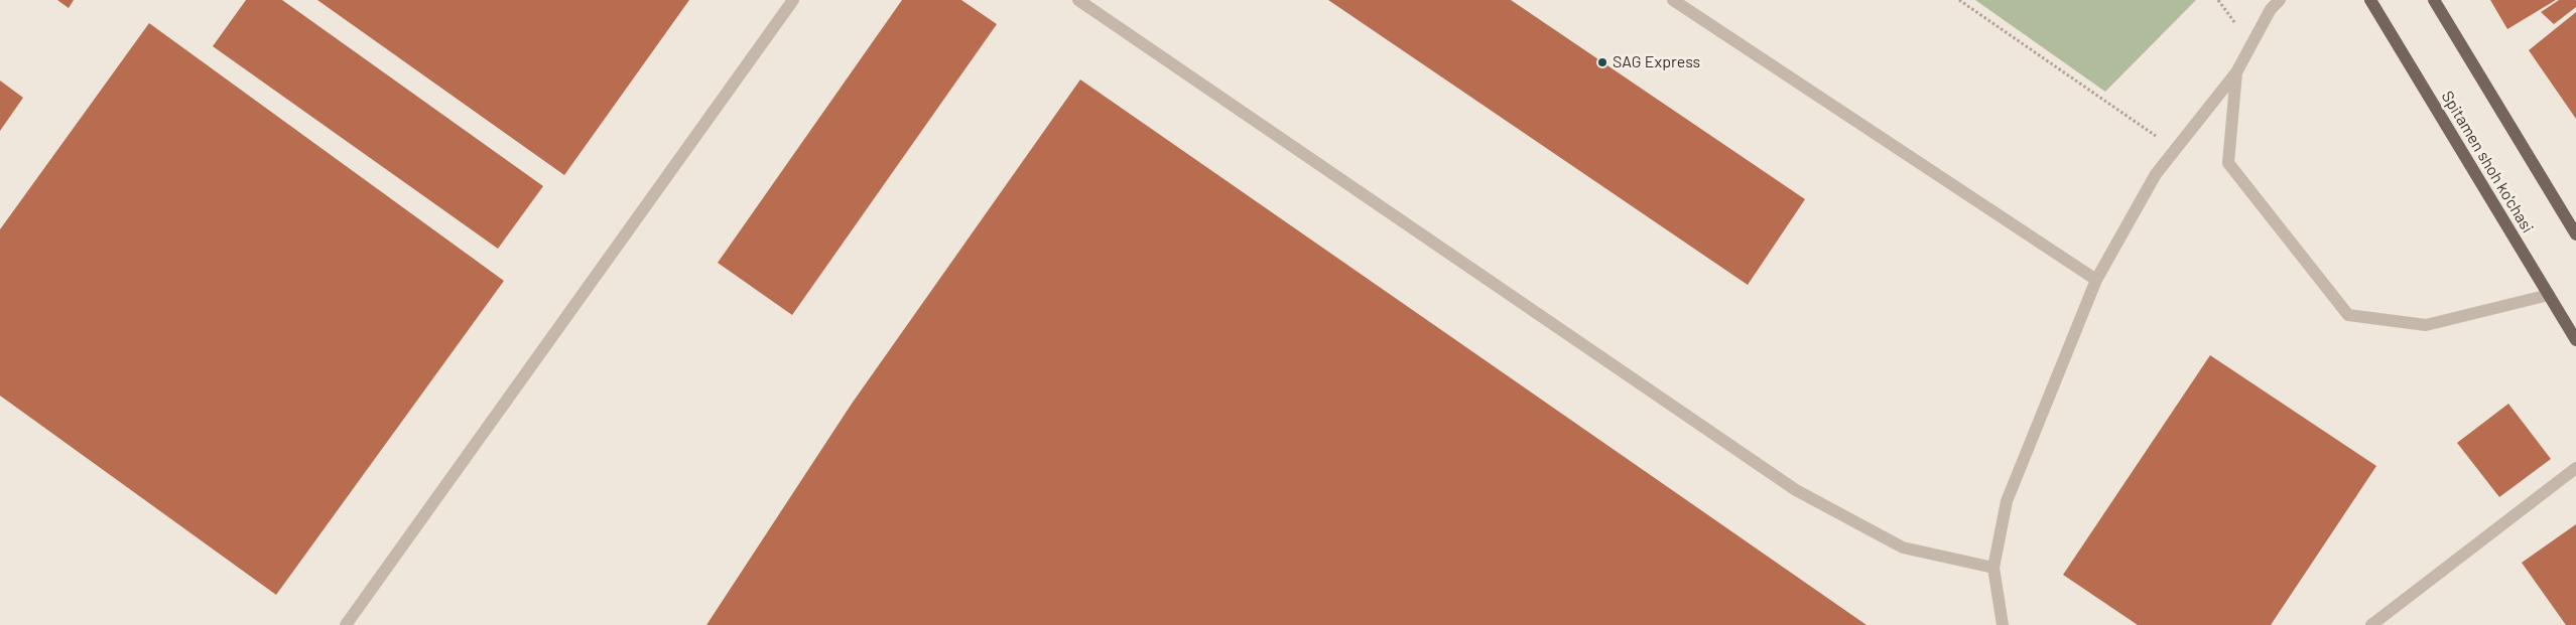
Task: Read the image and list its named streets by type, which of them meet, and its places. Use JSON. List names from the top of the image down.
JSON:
{
  "streets": {
    "main road": ["Spitamen shoh ko'chasi"]
  },
  "places": ["SAG Express"]
}
